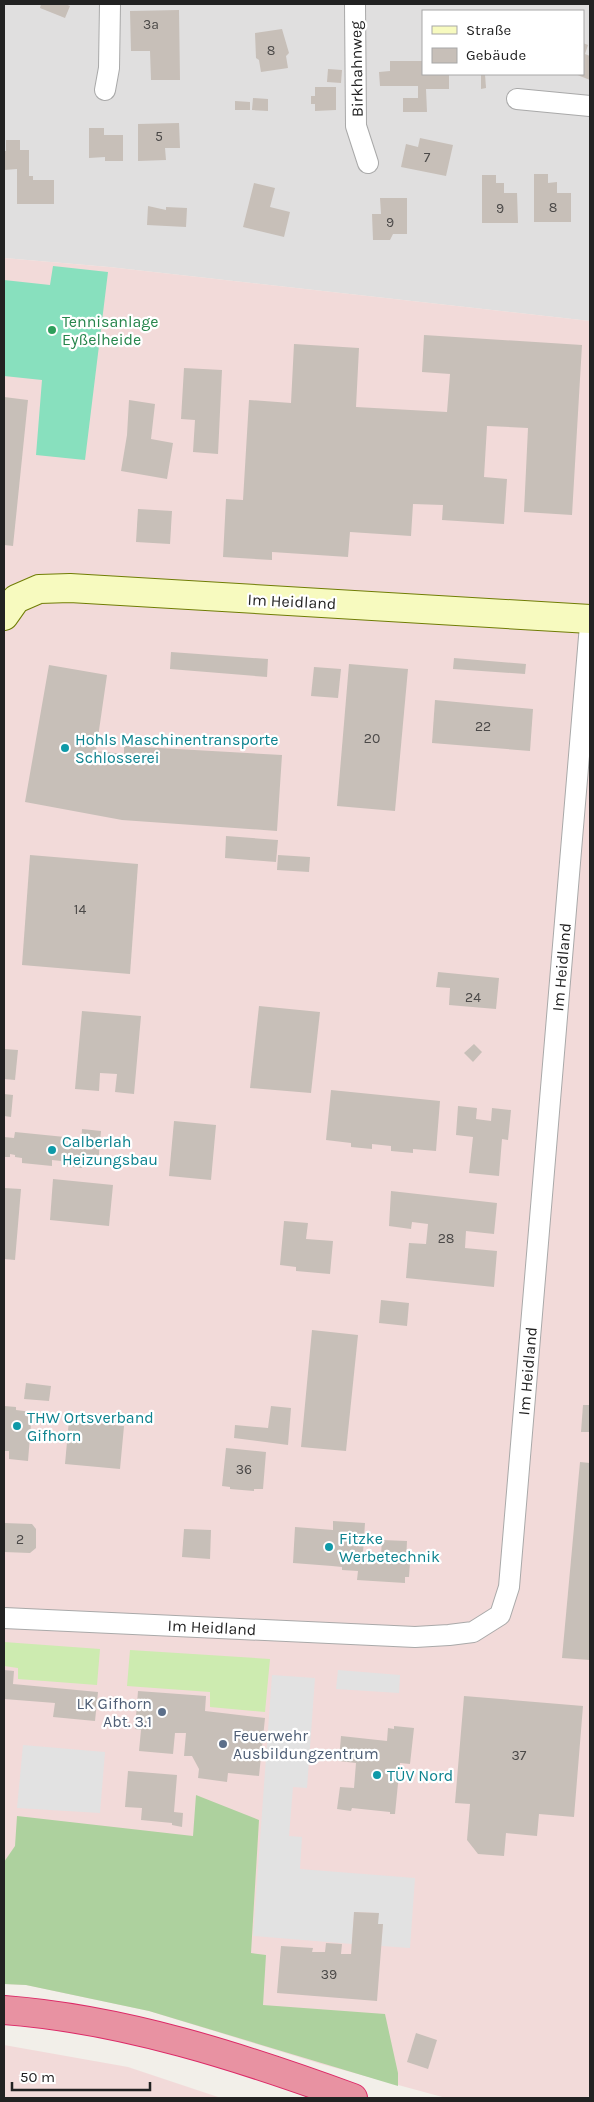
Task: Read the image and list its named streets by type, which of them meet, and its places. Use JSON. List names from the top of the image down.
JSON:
{
  "streets": {
    "street": ["Birkhahnweg", "Im Heidland"]
  },
  "places": [
    "Tennisanlage Eyßelheide",
    "Hohls Maschinentransporte Schlosserei",
    "Calberlah Heizungsbau",
    "THW Ortsverband Gifhorn",
    "Fitzke Werbetechnik",
    "LK Gifhorn Abt. 3.1",
    "Feuerwehr Ausbildungzentrum",
    "TÜV Nord"
  ],
  "house_numbers": [
    "3a",
    "8",
    "5",
    "7",
    "8",
    "9",
    "9",
    "22",
    "20",
    "14",
    "24",
    "28",
    "36",
    "2",
    "37",
    "39"
  ],
  "legend": ["Straße", "Gebäude"],
  "scale_bar": "50 m"
}
